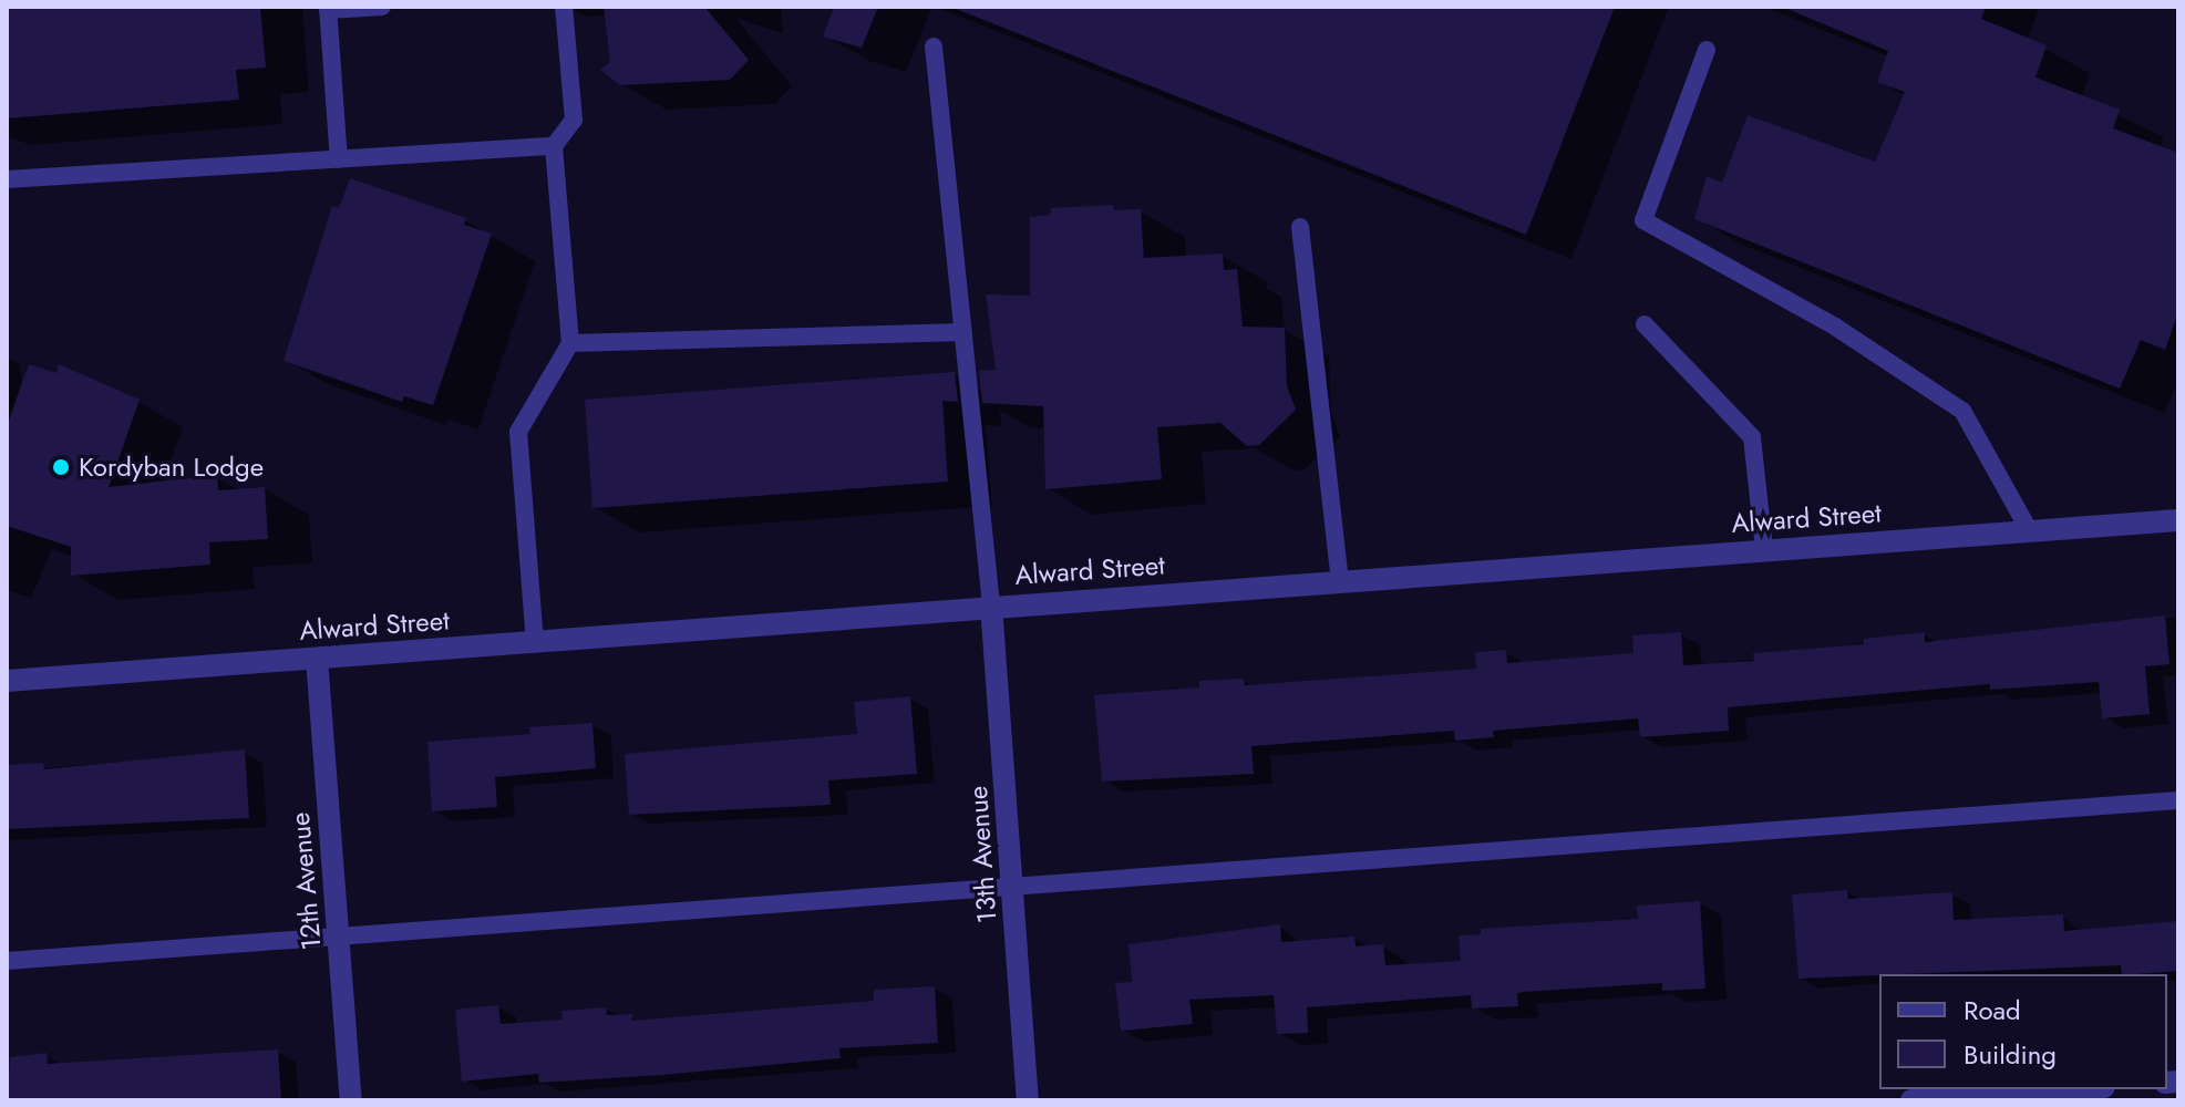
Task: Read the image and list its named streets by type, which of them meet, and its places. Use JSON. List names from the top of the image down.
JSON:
{
  "streets": {
    "street": ["Alward Street", "13th Avenue", "12th Avenue"]
  },
  "crossings": [
    ["Alward Street", "13th Avenue"],
    ["Alward Street", "12th Avenue"]
  ],
  "places": ["Kordyban Lodge"],
  "legend": ["Road", "Building"]
}
